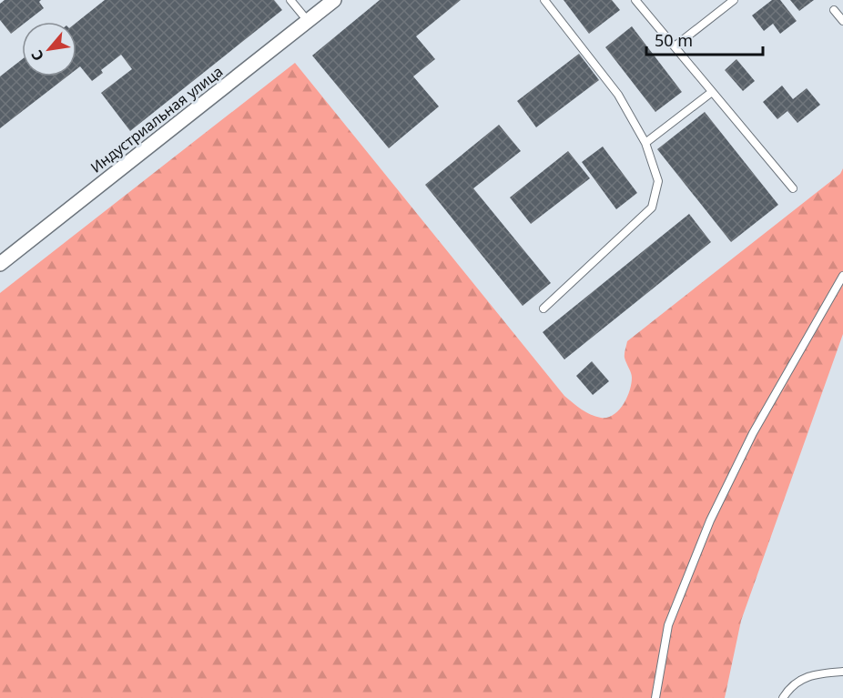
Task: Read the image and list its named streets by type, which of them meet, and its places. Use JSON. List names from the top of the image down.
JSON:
{
  "streets": {
    "street": ["Индустриальная улица"]
  },
  "scale_bar": "50 m",
  "north": "bottom left"
}
